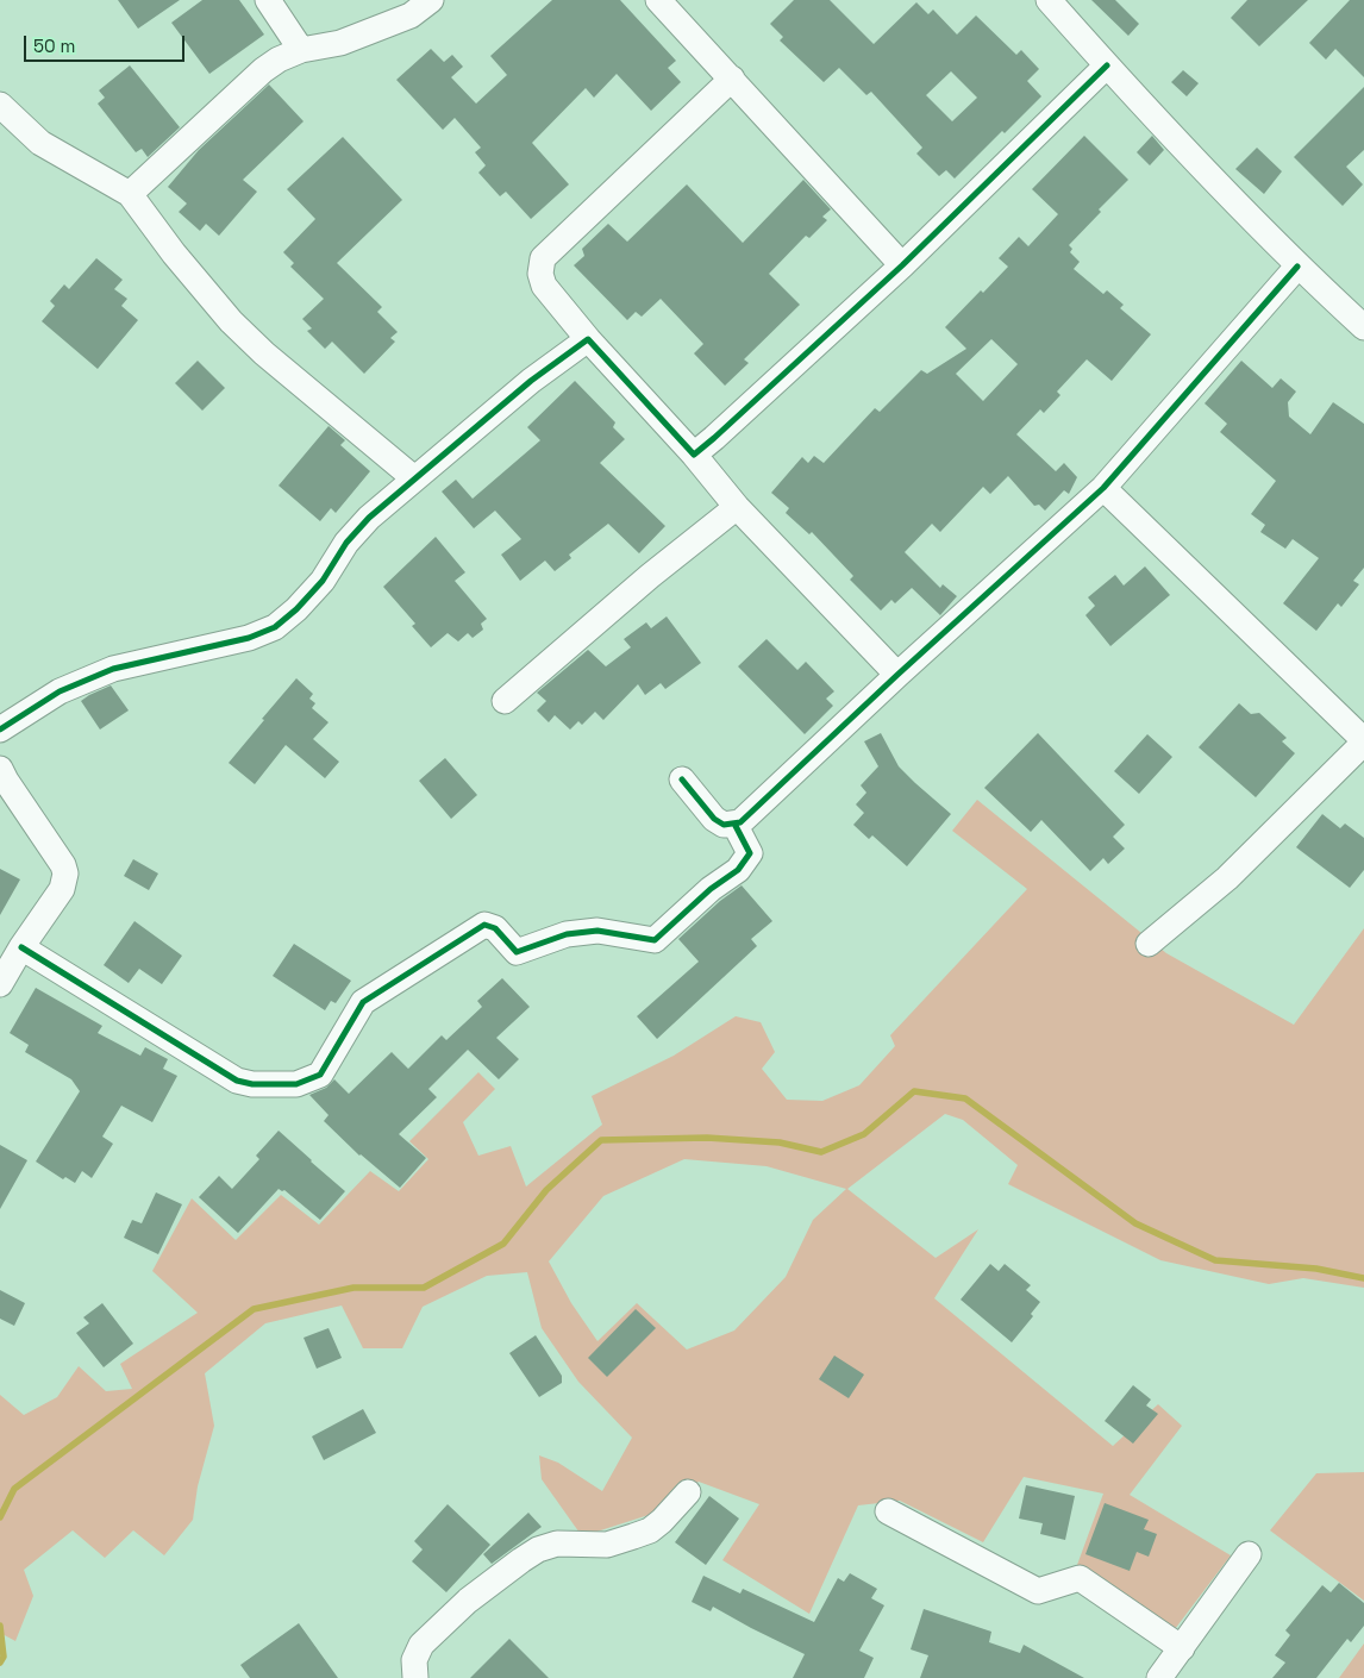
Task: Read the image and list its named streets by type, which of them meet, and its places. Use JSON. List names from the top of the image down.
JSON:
{
  "scale_bar": "50 m"
}
